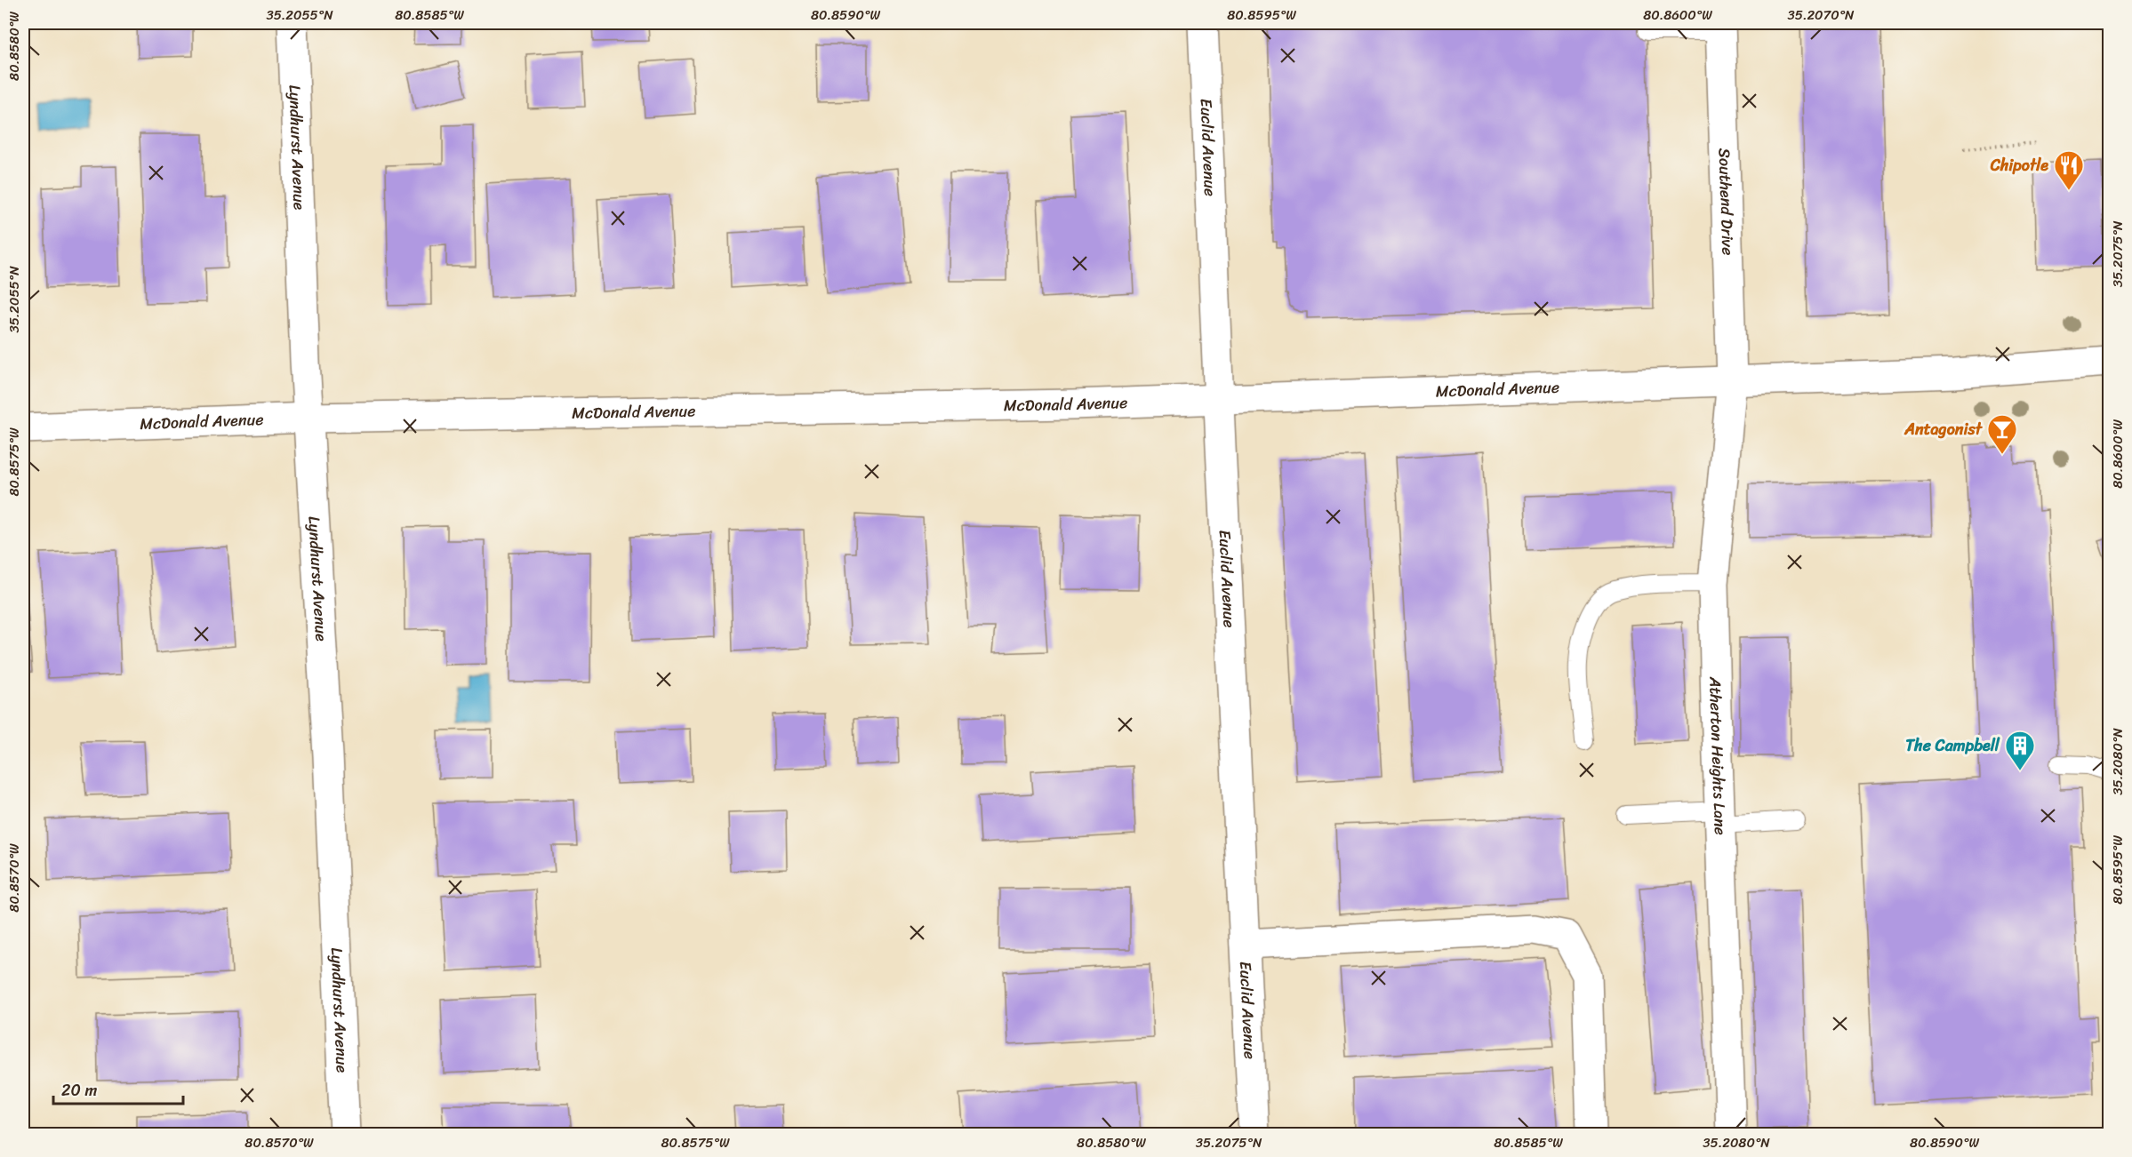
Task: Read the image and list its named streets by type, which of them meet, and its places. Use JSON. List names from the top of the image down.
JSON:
{
  "streets": {
    "street": [
      "Lyndhurst Avenue",
      "Euclid Avenue",
      "Southend Drive",
      "McDonald Avenue",
      "Atherton Heights Lane"
    ]
  },
  "crossings": [
    ["Lyndhurst Avenue", "McDonald Avenue"],
    ["Euclid Avenue", "McDonald Avenue"],
    ["Southend Drive", "McDonald Avenue"],
    ["Southend Drive", "Atherton Heights Lane"],
    ["McDonald Avenue", "Atherton Heights Lane"]
  ],
  "places": {
    "restaurant": ["Chipotle"],
    "bar": ["Antagonist"],
    "building": ["The Campbell"]
  },
  "scale_bar": "20 m",
  "coordinates": [
    "35.2055°N",
    "80.8585°W",
    "80.8590°W",
    "80.8595°W",
    "80.8600°W",
    "35.2070°N",
    "80.8580°W",
    "35.2075°N",
    "80.8575°W",
    "35.2080°N",
    "80.8570°W"
  ]
}
